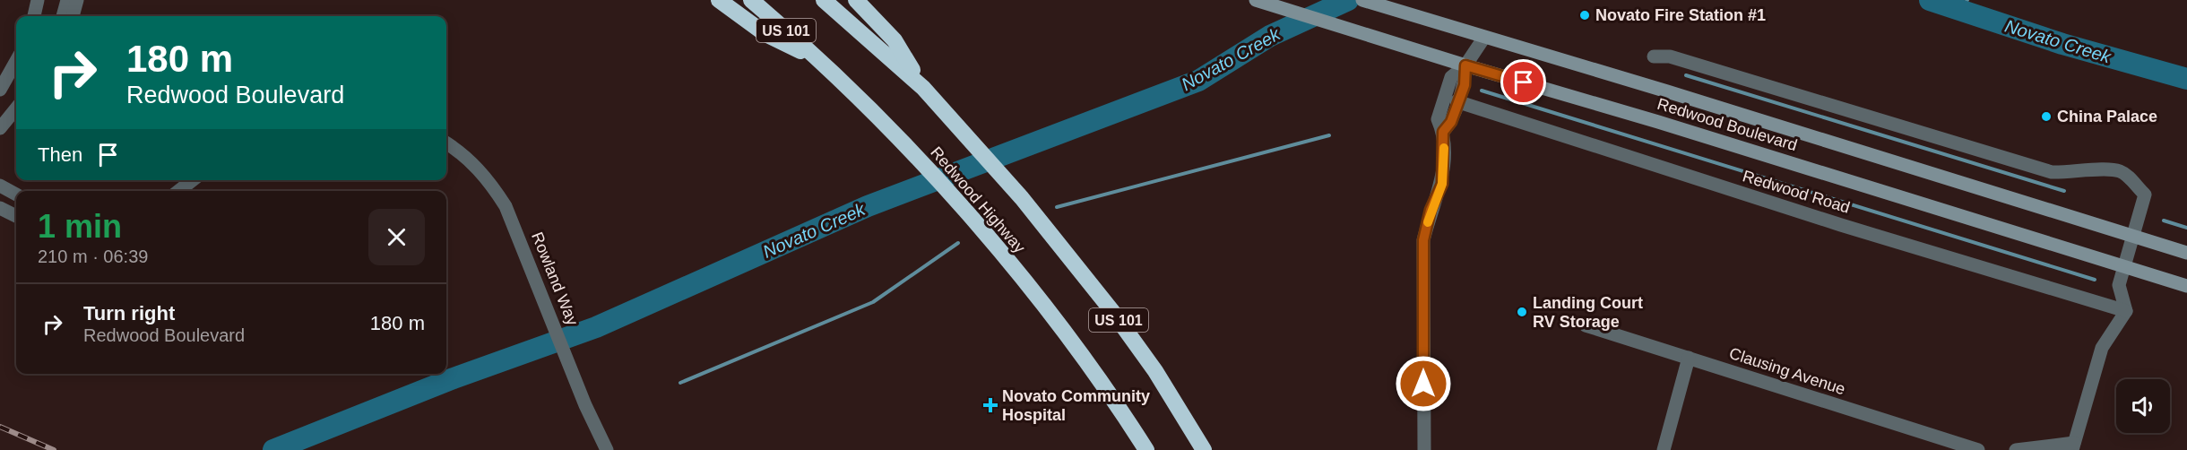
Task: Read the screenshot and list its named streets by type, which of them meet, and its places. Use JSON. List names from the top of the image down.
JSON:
{
  "streets": {
    "highway": ["US 101", "Redwood Highway"],
    "main road": ["Redwood Boulevard"],
    "street": ["Redwood Road", "Rowland Way", "Clausing Avenue"]
  },
  "water": ["Novato Creek"],
  "places": {
    "other": ["Novato Fire Station #1", "China Palace", "Landing Court RV Storage"],
    "health": ["Novato Community Hospital"]
  },
  "page": {
    "turn": ["180 m", "Redwood Boulevard"],
    "then": "Then",
    "heading": ["1 min", "210 m · 06:39"],
    "list": [
      {
        "name": "Turn right",
        "note": "Redwood Boulevard",
        "value": "180 m"
      }
    ]
  }
}
